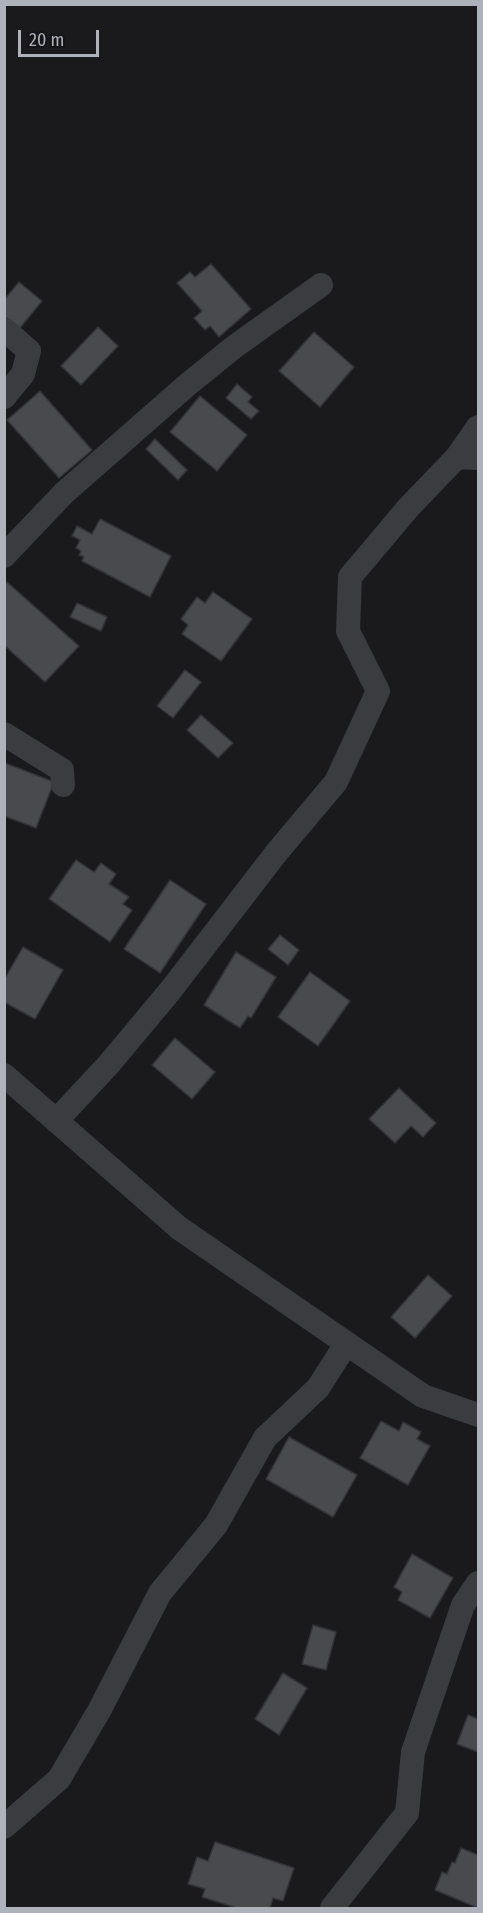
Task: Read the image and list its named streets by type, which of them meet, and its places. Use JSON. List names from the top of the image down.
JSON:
{
  "scale_bar": "20 m"
}
